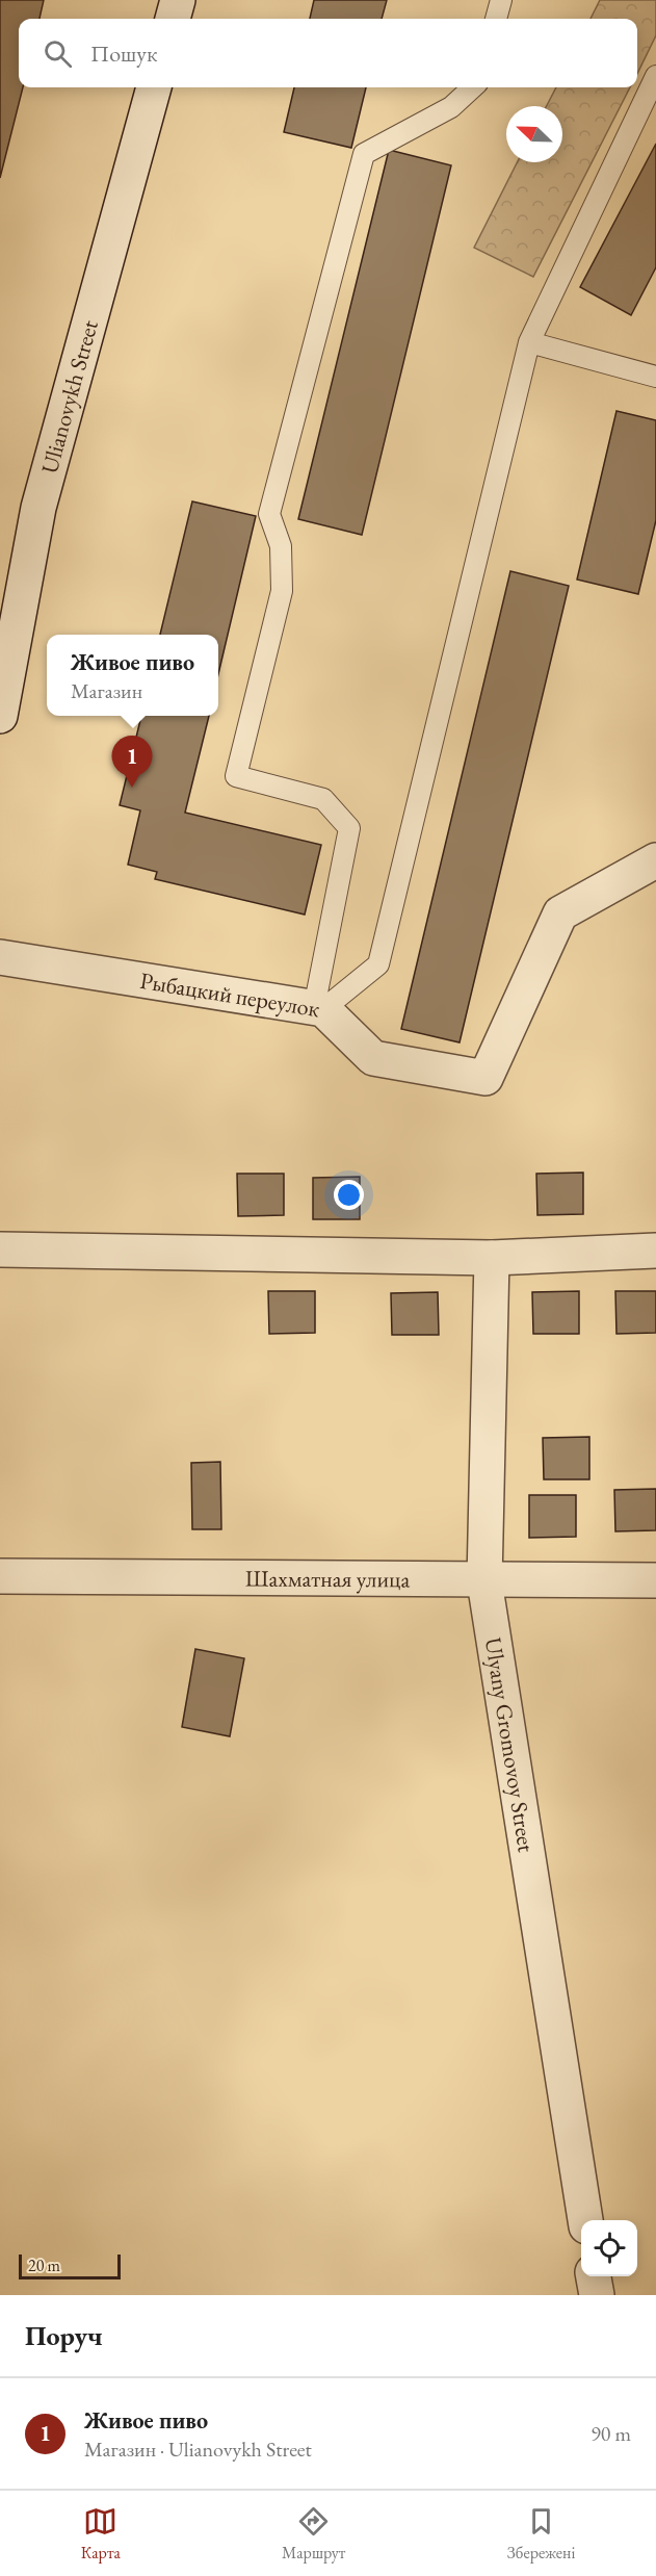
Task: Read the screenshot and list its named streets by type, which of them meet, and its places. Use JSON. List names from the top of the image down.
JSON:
{
  "streets": {
    "street": [
      "Ulianovykh Street",
      "Рыбацкий переулок",
      "Шахматная улица",
      "Ulyany Gromovoy Street"
    ]
  },
  "crossings": [
    ["Шахматная улица", "Ulyany Gromovoy Street"]
  ],
  "scale_bar": "20 m",
  "north": "top left",
  "page": {
    "search": "Пошук",
    "popup": ["Живое пиво", "Магазин"],
    "pins": "1",
    "scale": "20 m",
    "heading": "Поруч",
    "list": [
      {
        "mark": "1",
        "name": "Живое пиво",
        "note": "Магазин · Ulianovykh Street",
        "value": "90 m"
      }
    ],
    "nav": ["Карта", "Маршрут", "Збережені"]
  }
}
